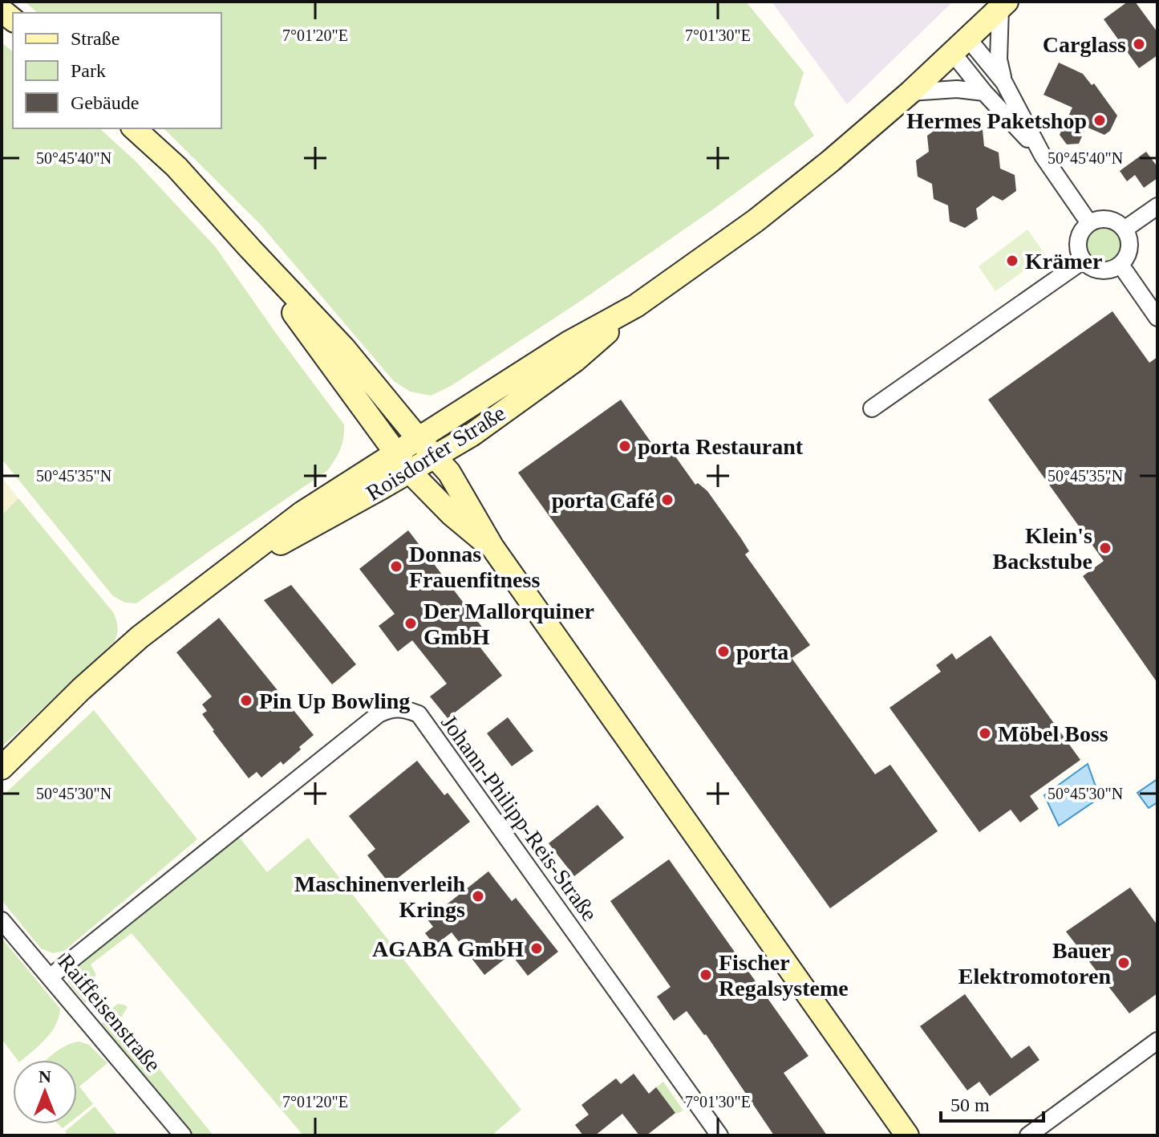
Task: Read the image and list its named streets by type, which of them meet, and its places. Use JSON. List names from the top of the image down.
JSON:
{
  "streets": {
    "main road": ["Roisdorfer Straße"],
    "street": ["Johann-Philipp-Reis-Straße", "Raiffeisenstraße"]
  },
  "crossings": [
    ["Johann-Philipp-Reis-Straße", "Raiffeisenstraße"]
  ],
  "places": [
    "Carglass",
    "Hermes Paketshop",
    "Krämer",
    "porta Restaurant",
    "porta Café",
    "Klein's Backstube",
    "Donnas Frauenfitness",
    "Der Mallorquiner GmbH",
    "porta",
    "Pin Up Bowling",
    "Möbel Boss",
    "Maschinenverleih Krings",
    "AGABA GmbH",
    "Bauer Elektromotoren",
    "Fischer Regalsysteme"
  ],
  "legend": ["Straße", "Park", "Gebäude"],
  "scale_bar": "50 m",
  "north": "top",
  "coordinates": [
    "7°01'20\"E",
    "7°01'30\"E",
    "50°45'40\"N",
    "50°45'35\"N",
    "50°45'30\"N"
  ]
}
